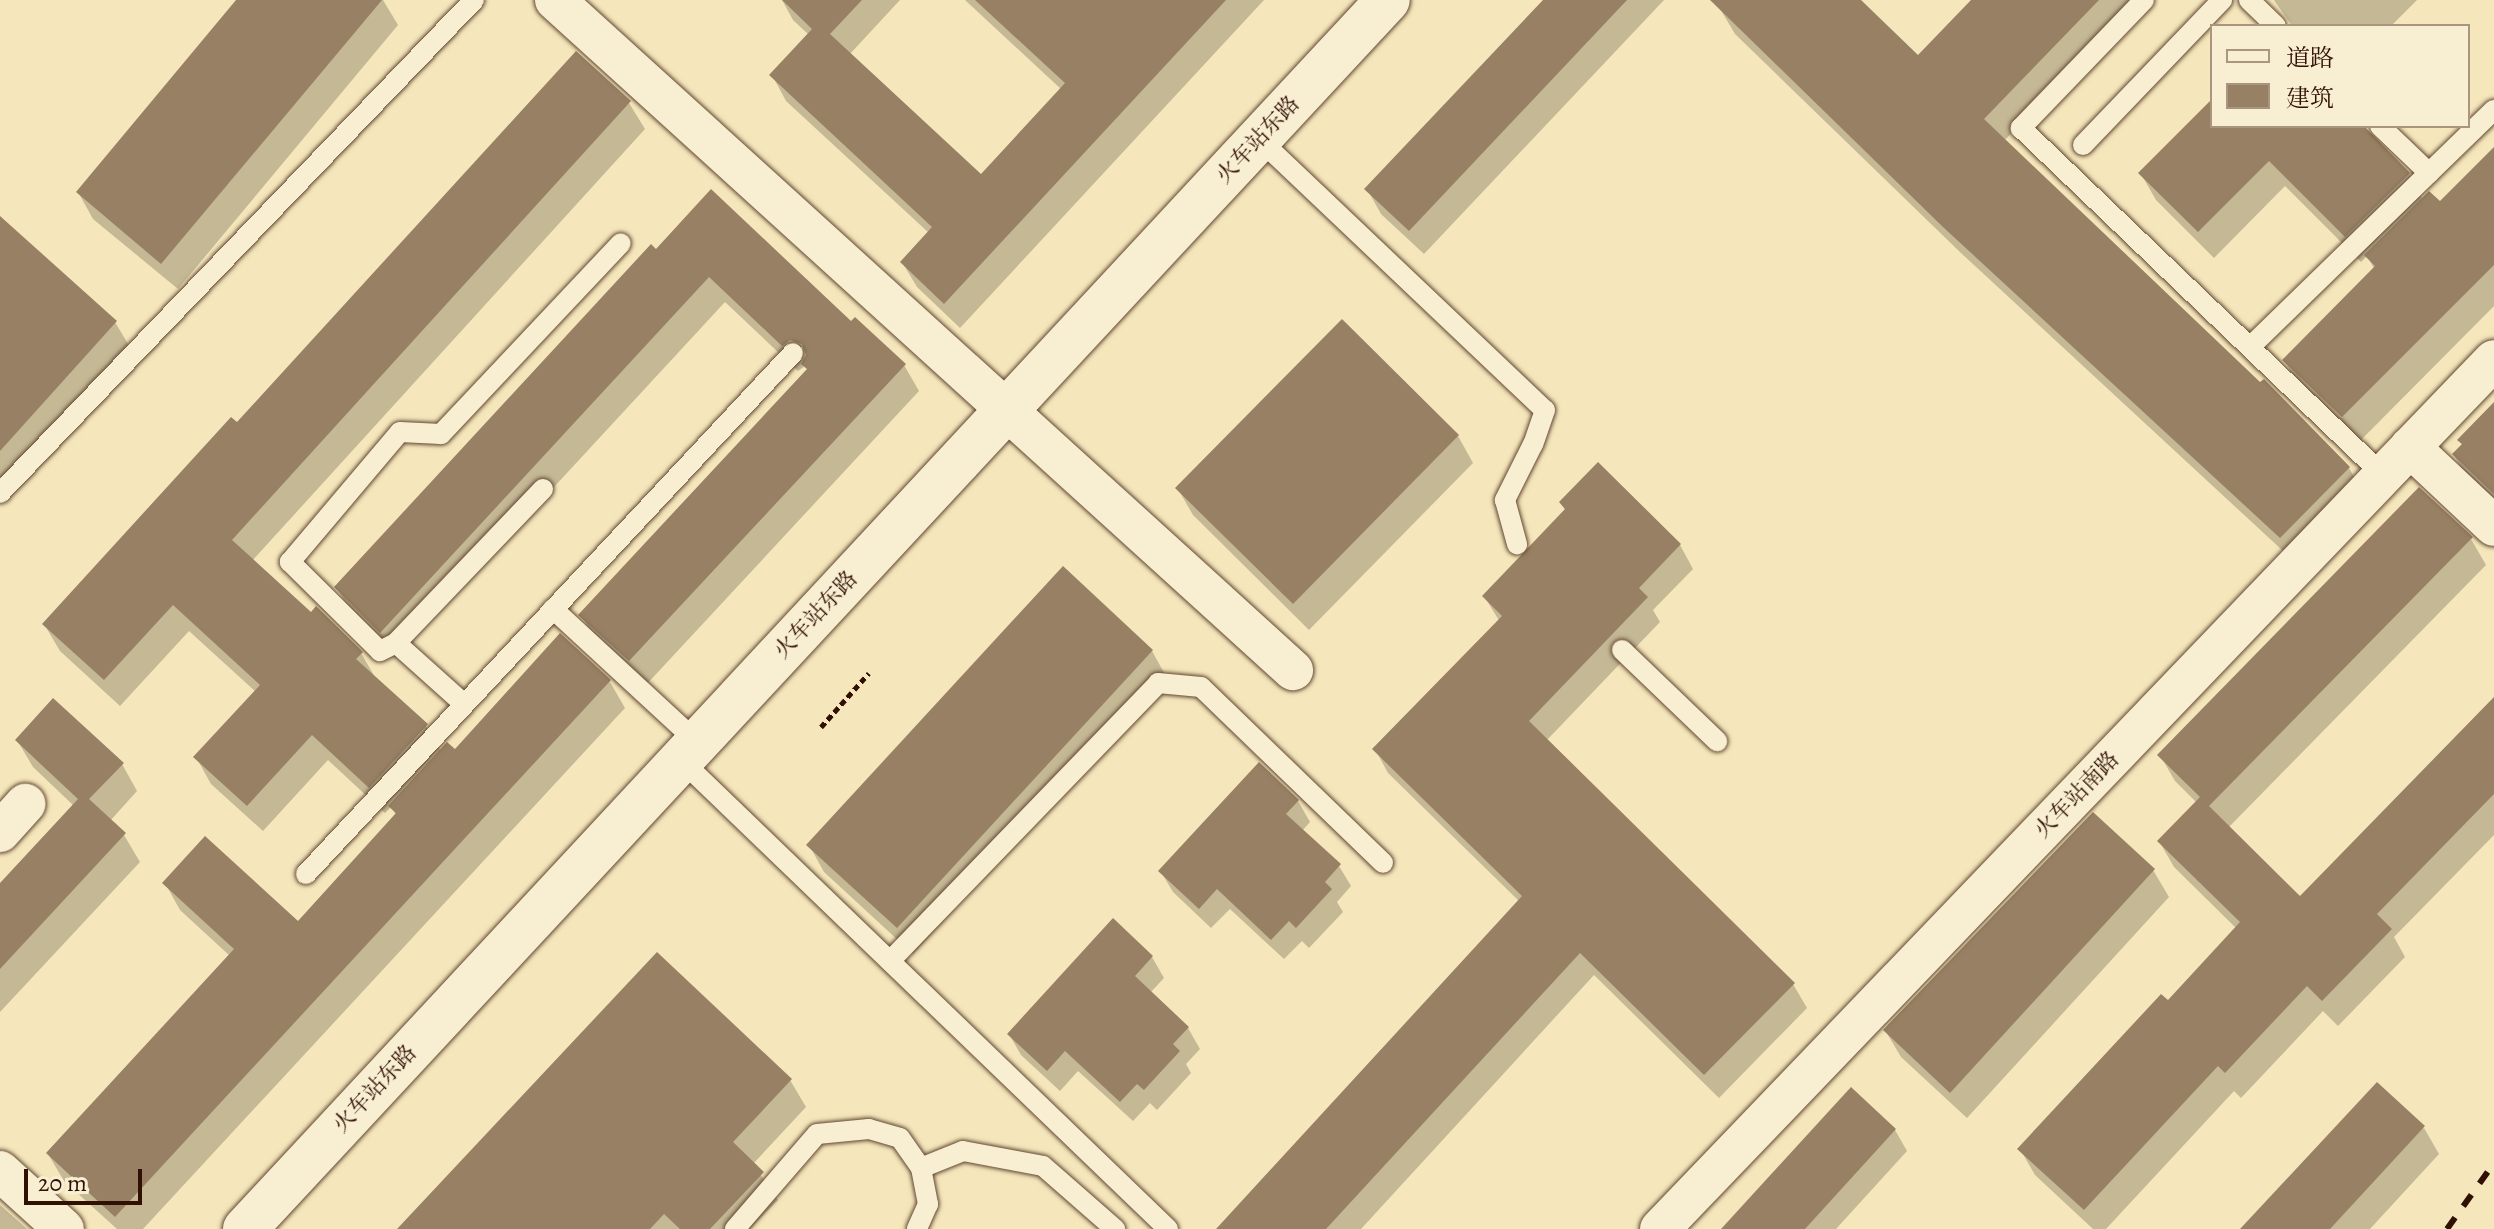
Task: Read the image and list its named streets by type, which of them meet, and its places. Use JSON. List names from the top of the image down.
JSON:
{
  "streets": {
    "main road": ["火车站东路"],
    "street": ["火车站南路"]
  },
  "legend": ["道路", "建筑"],
  "scale_bar": "20 m"
}
